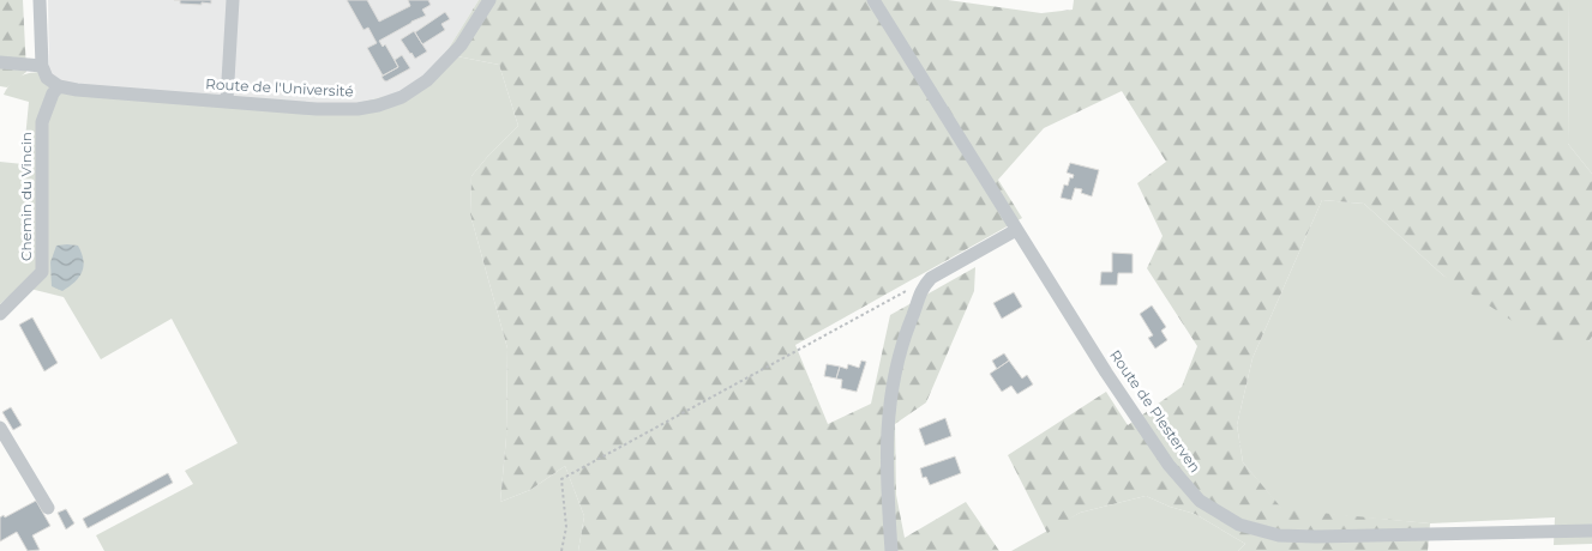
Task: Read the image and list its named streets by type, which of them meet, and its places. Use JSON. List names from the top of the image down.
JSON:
{
  "streets": {
    "street": ["Route de l'Université", "Chemin du Vincin", "Route de Plesterven"]
  },
  "crossings": [
    ["Route de l'Université", "Chemin du Vincin"]
  ]
}
